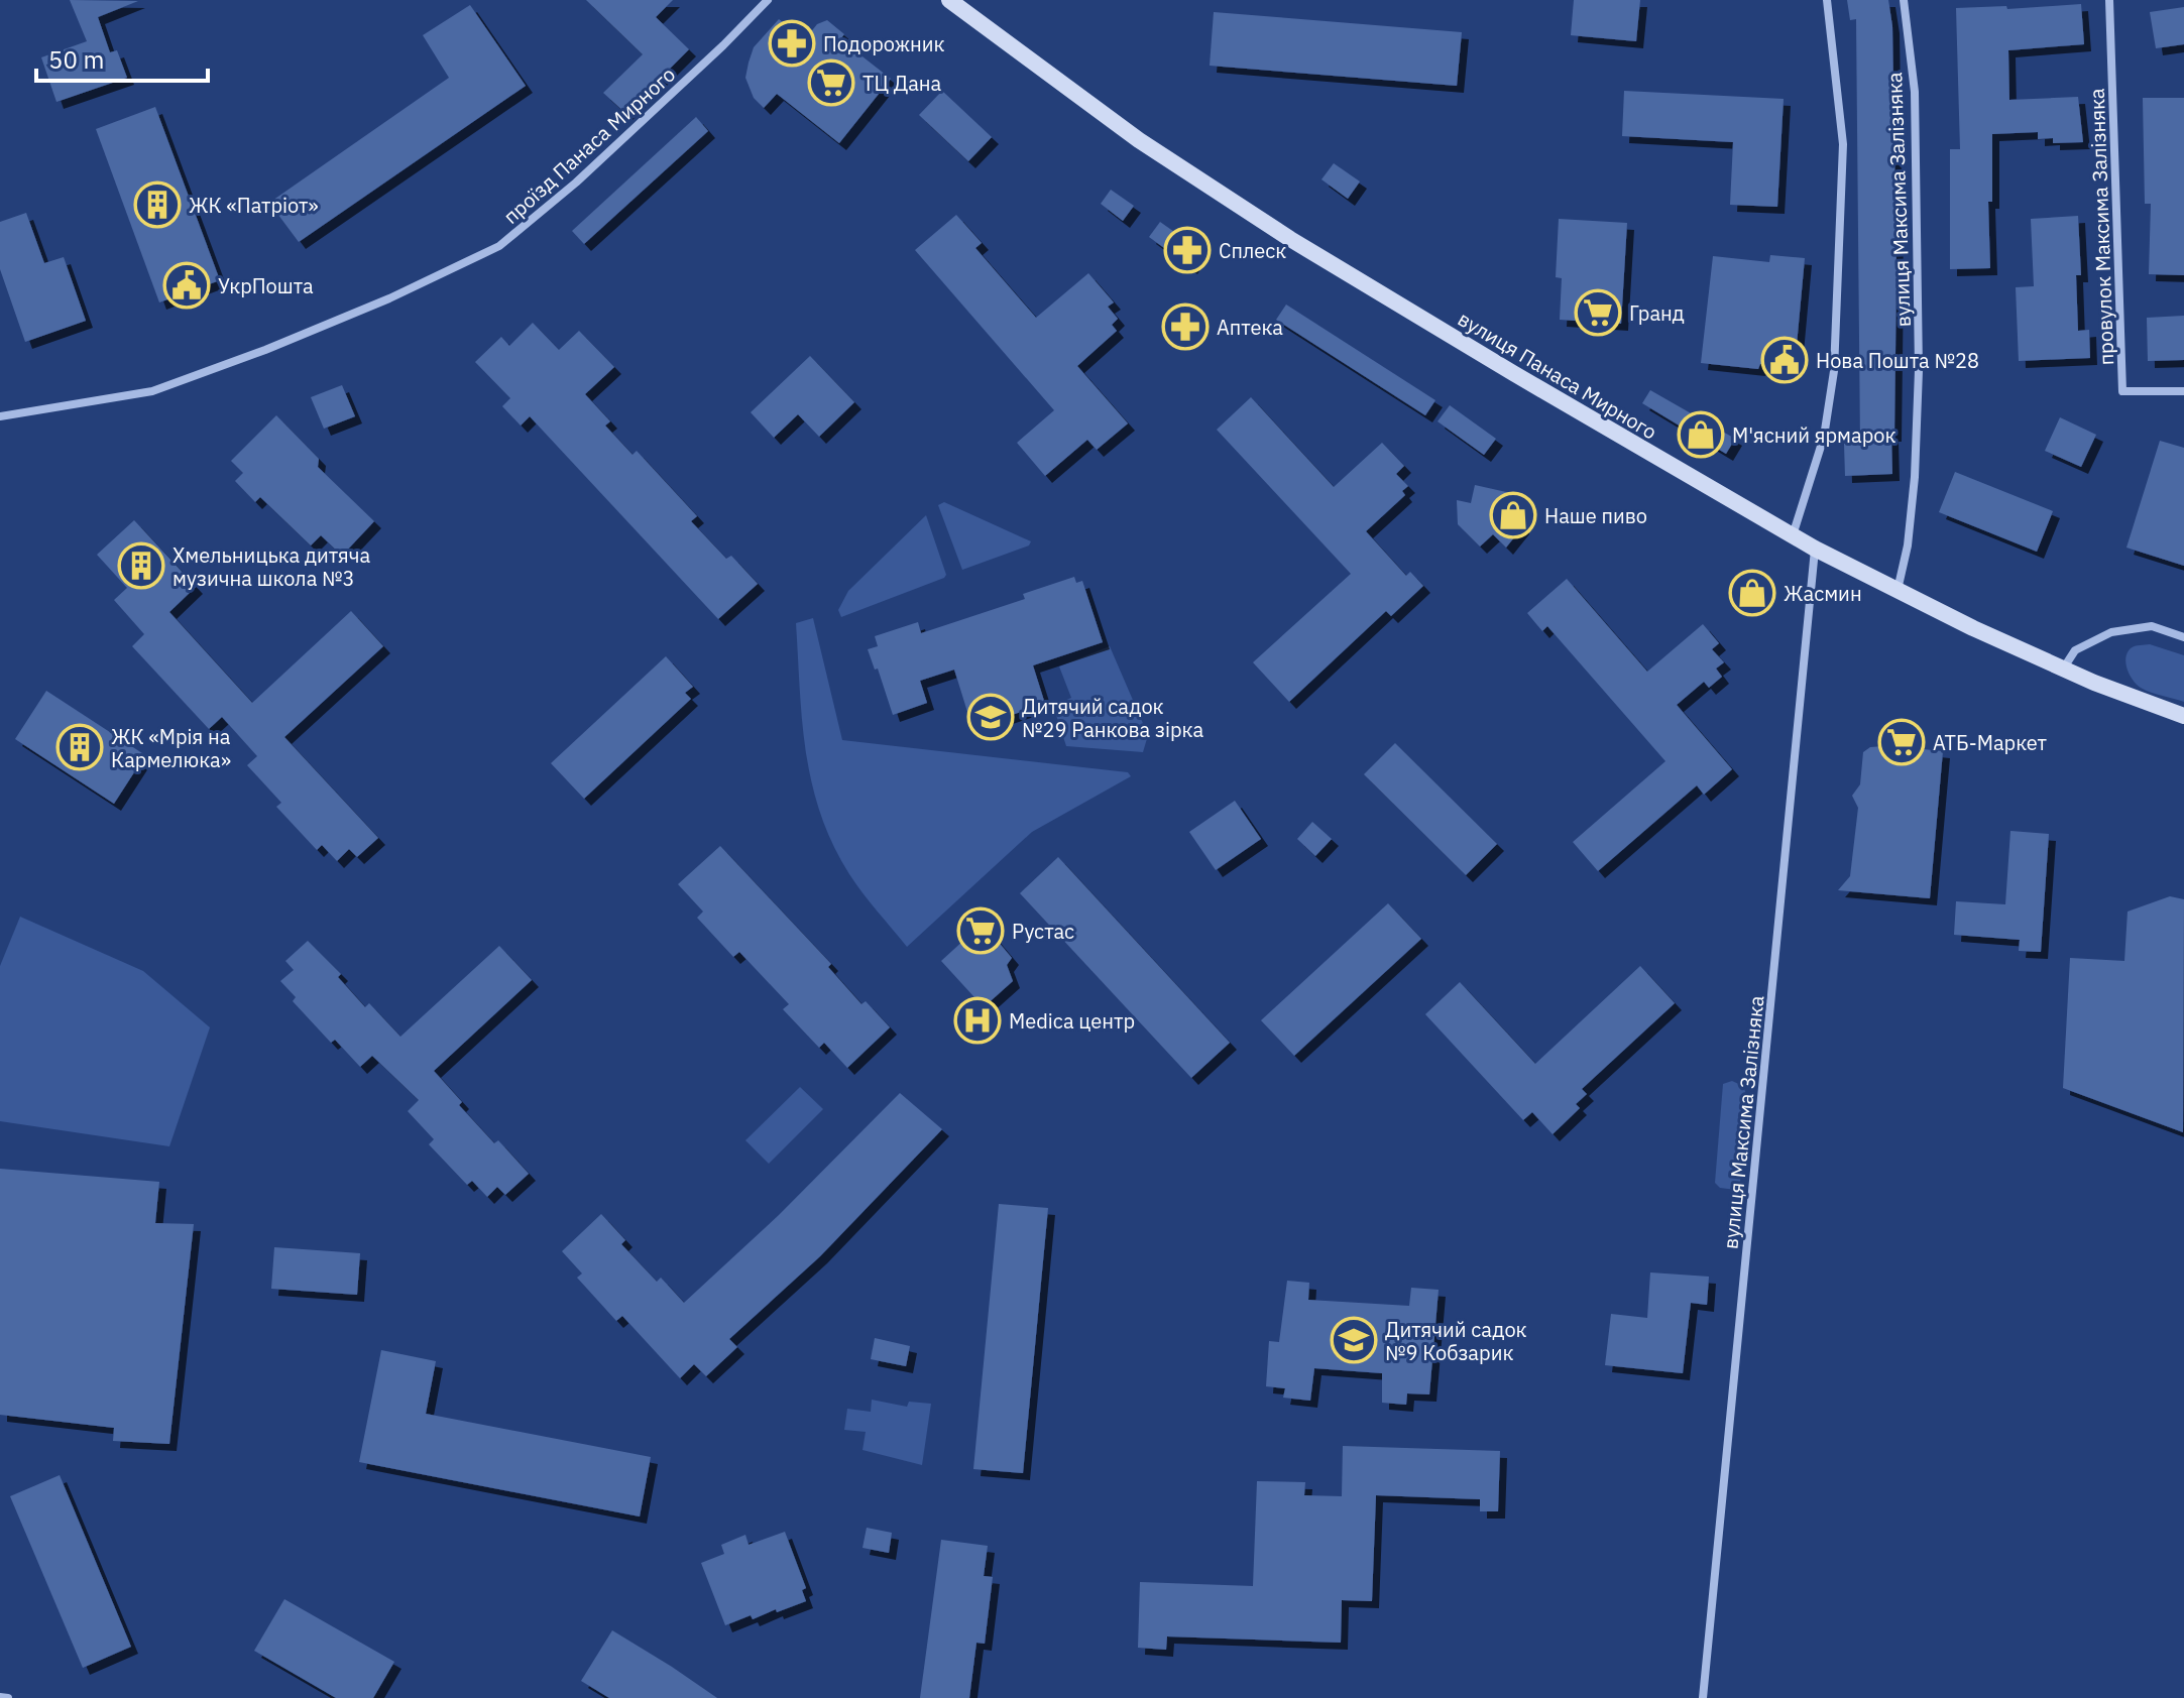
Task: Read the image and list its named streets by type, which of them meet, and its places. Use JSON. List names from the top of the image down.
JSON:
{
  "streets": {
    "main road": ["вулиця Панаса Мирного"],
    "street": ["проїзд Панаса Мирного", "вулиця Максима Залізняка", "провулок Максима Залізняка"]
  },
  "crossings": [
    ["вулиця Максима Залізняка", "вулиця Панаса Мирного"]
  ],
  "places": {
    "pharmacy": ["Подорожник", "Сплеск", "Аптека"],
    "supermarket": [
      "ТЦ Дана",
      "Гранд",
      "АТБ-Маркет",
      "Рустас"
    ],
    "building": ["ЖК «Патріот»", "Хмельницька дитяча музична школа №3", "ЖК «Мрія на Кармелюка»"],
    "public building": ["УкрПошта", "Нова Пошта №28"],
    "shop": ["М'ясний ярмарок", "Наше пиво", "Жасмин"],
    "school or university": ["Дитячий садок №29 Ранкова зірка", "Дитячий садок №9 Кобзарик"],
    "hospital": ["Medica центр"]
  },
  "scale_bar": "50 m"
}
